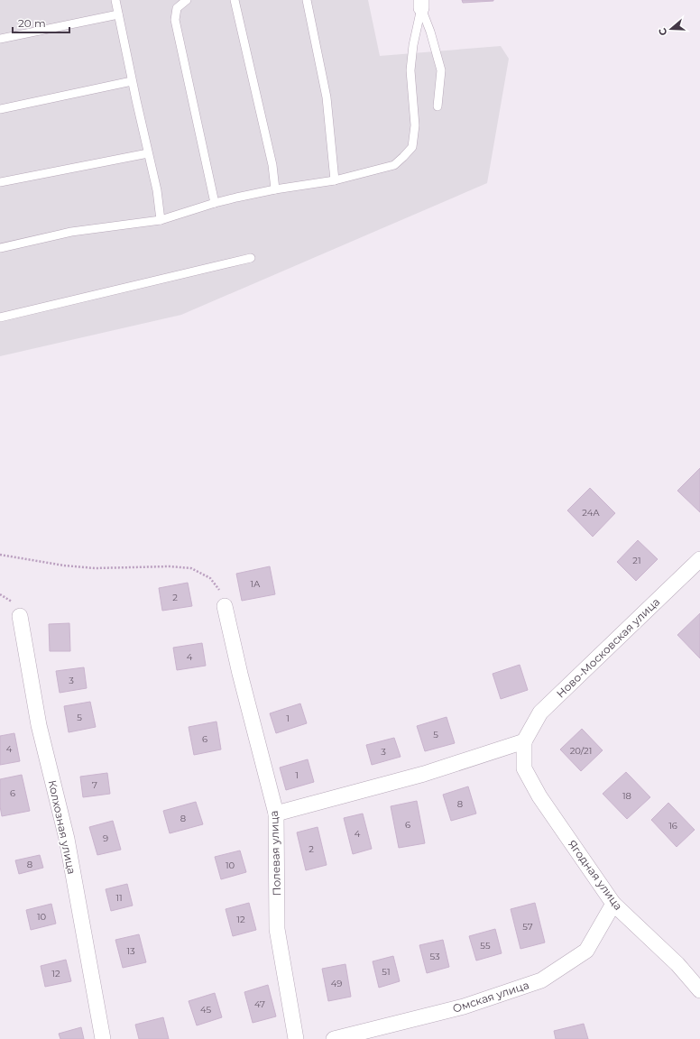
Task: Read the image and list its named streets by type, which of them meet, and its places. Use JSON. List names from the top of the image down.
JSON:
{
  "streets": {
    "street": [
      "Ново-Московская улица",
      "Колхозная улица",
      "Полевая улица",
      "Ягодная улица",
      "Омская улица"
    ]
  },
  "crossings": [
    ["Ново-Московская улица", "Ягодная улица"],
    ["Ягодная улица", "Омская улица"]
  ],
  "house_numbers": [
    "24А",
    "21",
    "1А",
    "2",
    "4",
    "3",
    "5",
    "1",
    "5",
    "6",
    "4",
    "20/21",
    "3",
    "1",
    "7",
    "6",
    "18",
    "8",
    "8",
    "6",
    "16",
    "4",
    "9",
    "2",
    "8",
    "10",
    "11",
    "10",
    "12",
    "57",
    "55",
    "13",
    "53",
    "51",
    "12",
    "49",
    "47",
    "45"
  ],
  "scale_bar": "20 m",
  "north": "left"
}
